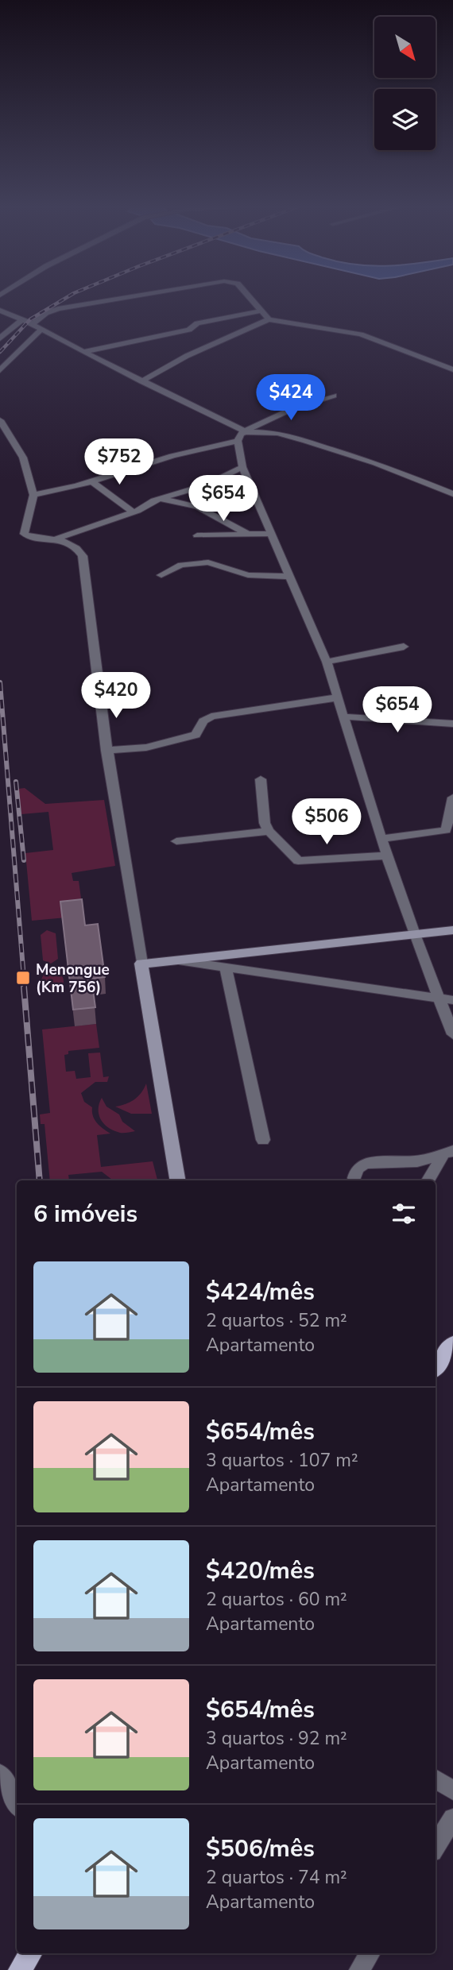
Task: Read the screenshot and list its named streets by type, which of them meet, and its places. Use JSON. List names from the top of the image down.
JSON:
{
  "places": {
    "transit": ["Menongue (Km 756)"]
  },
  "north": "bottom right",
  "page": {
    "price": [
      "$424",
      "$752",
      "$654",
      "$420",
      "$654",
      "$506"
    ],
    "heading": "6 imóveis",
    "list": [
      {
        "name": "$424/mês",
        "note": "2 quartos · 52 m² · Apartamento"
      },
      {
        "name": "$654/mês",
        "note": "3 quartos · 107 m² · Apartamento"
      },
      {
        "name": "$420/mês",
        "note": "2 quartos · 60 m² · Apartamento"
      },
      {
        "name": "$654/mês",
        "note": "3 quartos · 92 m² · Apartamento"
      },
      {
        "name": "$506/mês",
        "note": "2 quartos · 74 m² · Apartamento"
      }
    ]
  }
}
